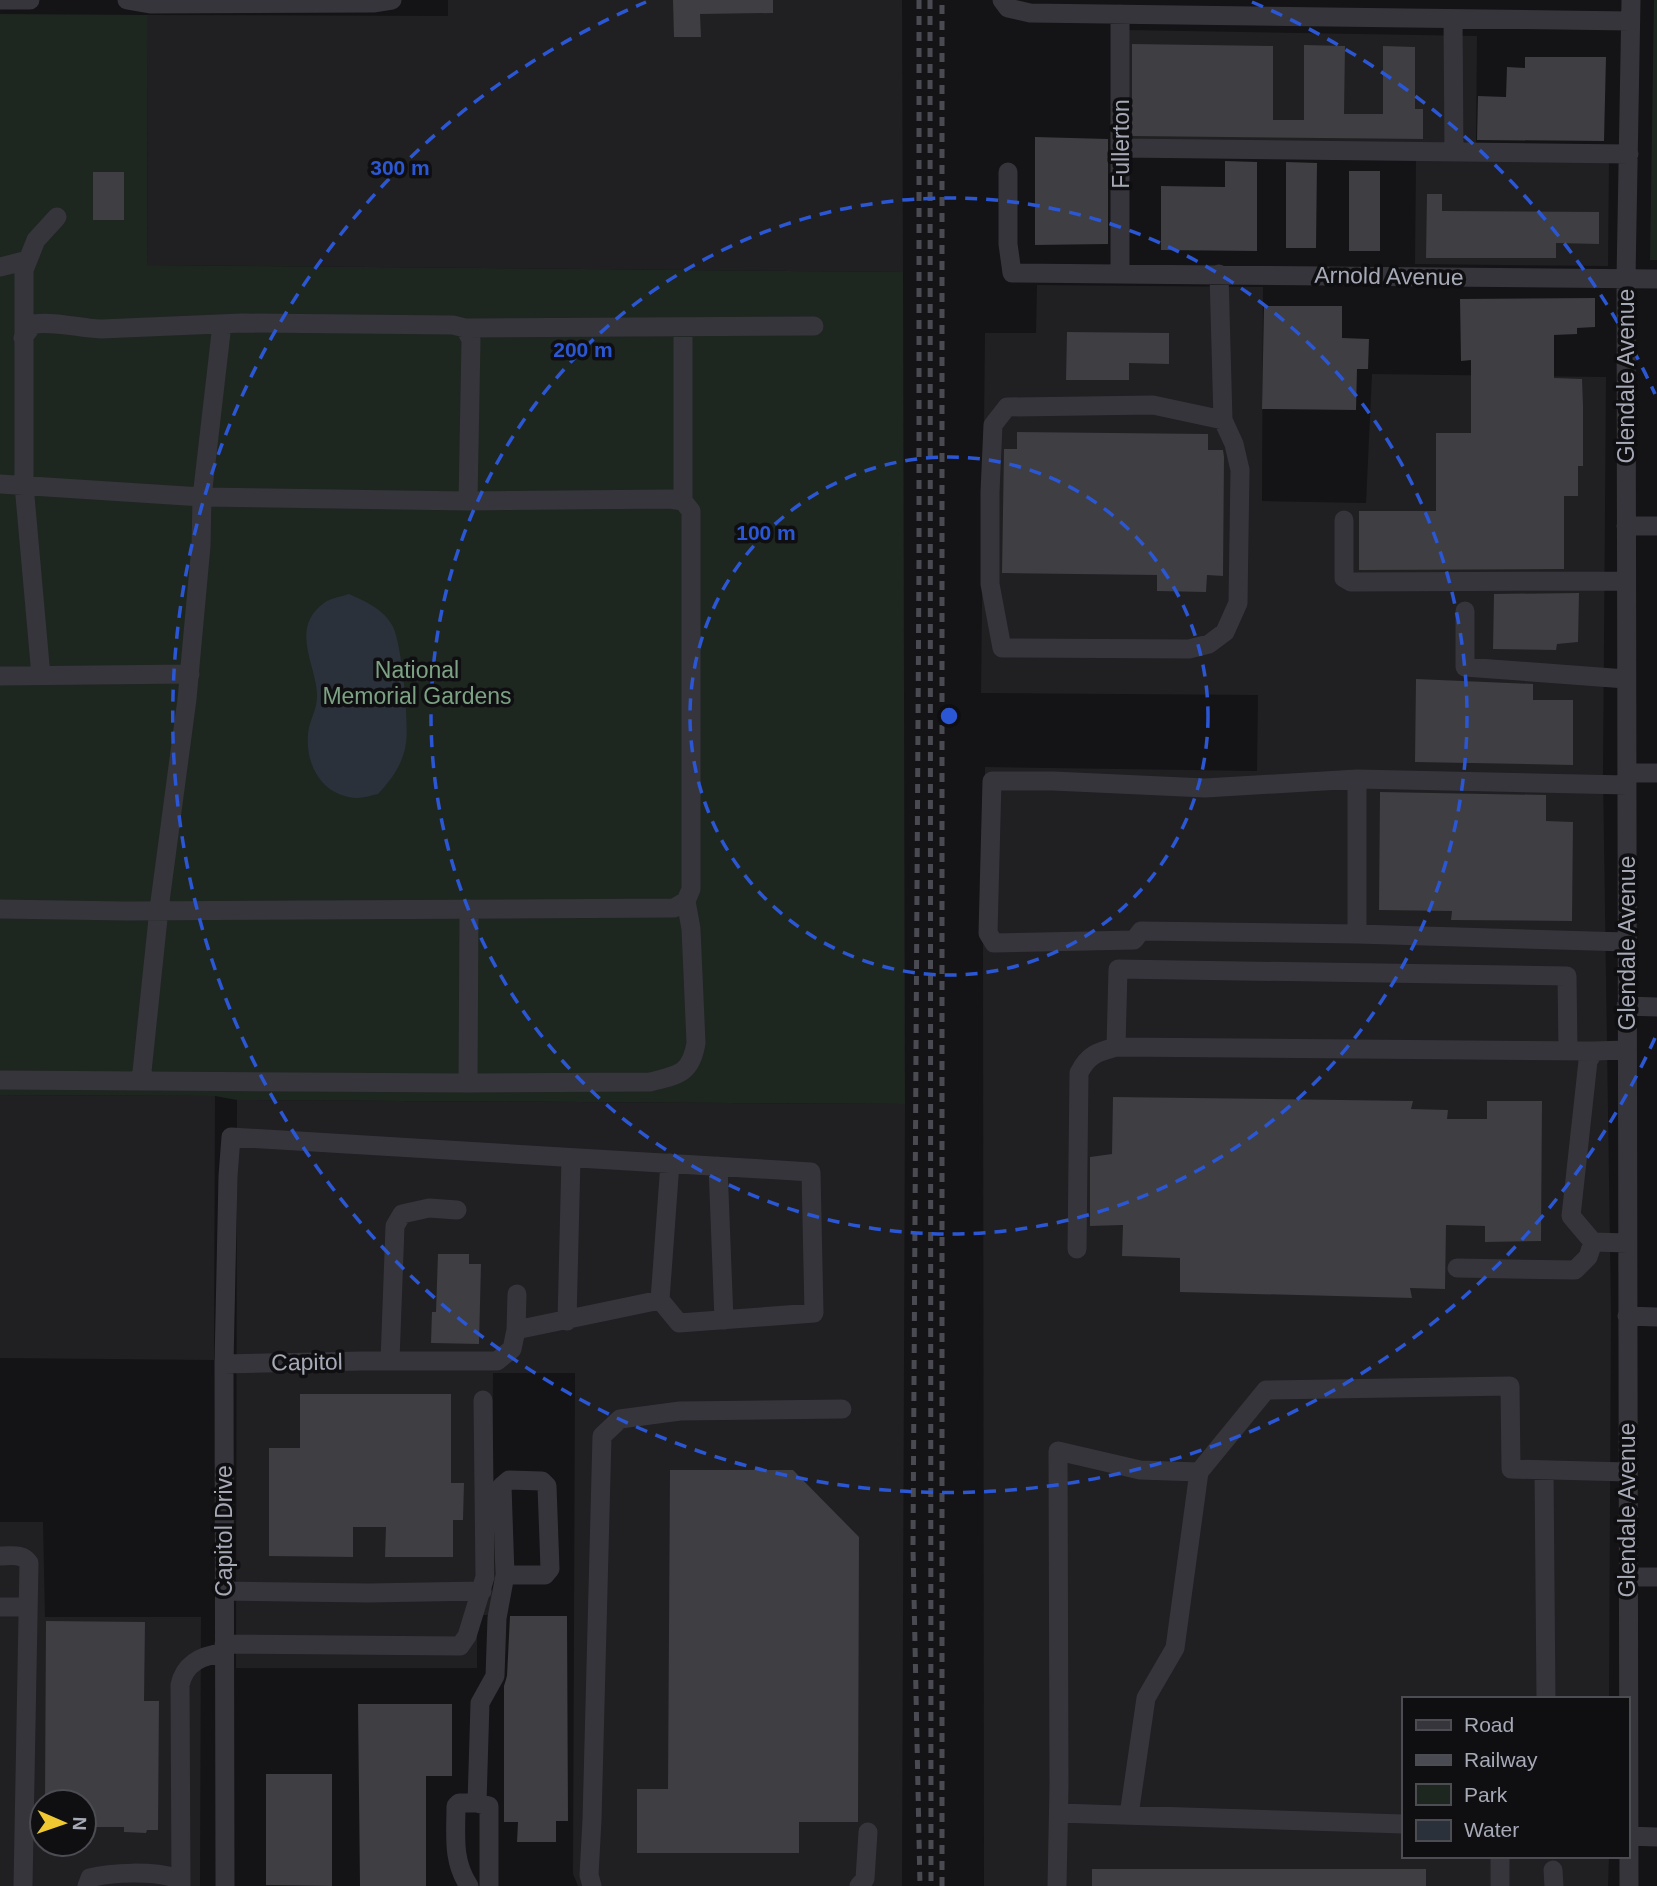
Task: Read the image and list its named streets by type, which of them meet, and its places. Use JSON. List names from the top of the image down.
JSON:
{
  "streets": {
    "street": [
      "Fullerton",
      "Arnold Avenue",
      "Glendale Avenue",
      "Capitol",
      "Capitol Drive"
    ]
  },
  "crossings": [
    ["Fullerton", "Arnold Avenue"],
    ["Arnold Avenue", "Glendale Avenue"],
    ["Capitol", "Capitol Drive"]
  ],
  "parks": ["National Memorial Gardens"],
  "legend": [
    "Road",
    "Railway",
    "Park",
    "Water"
  ],
  "north": "right",
  "rings": ["300 m", "200 m", "100 m"]
}
